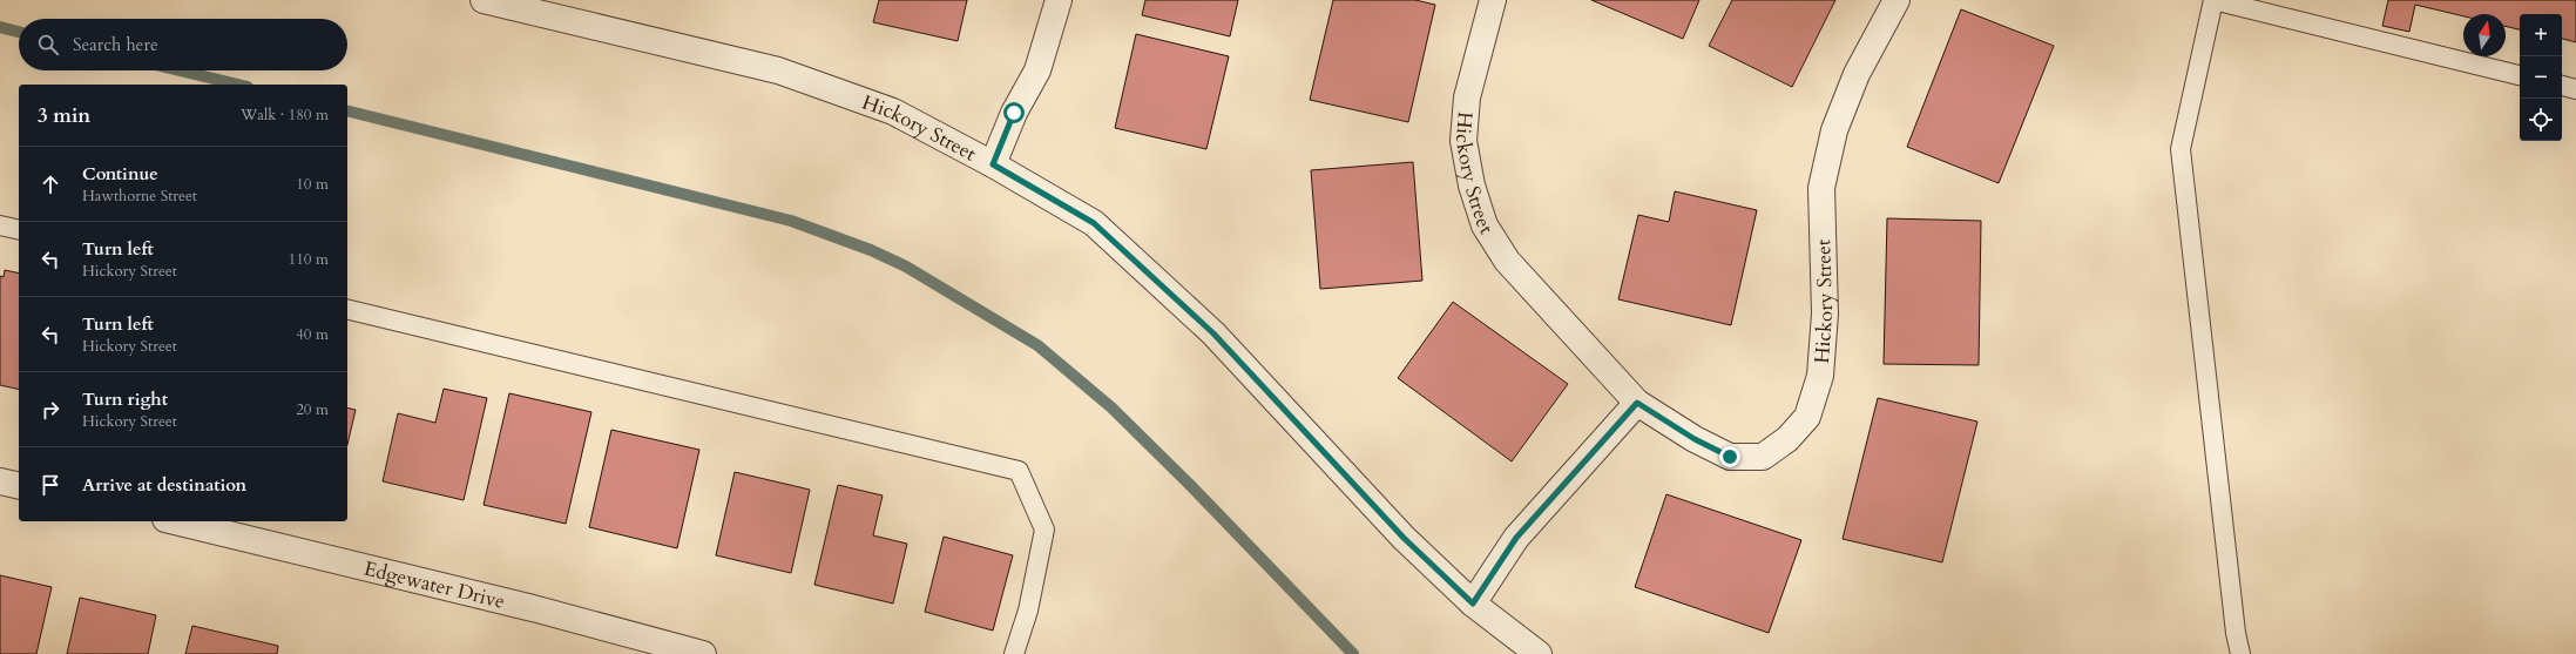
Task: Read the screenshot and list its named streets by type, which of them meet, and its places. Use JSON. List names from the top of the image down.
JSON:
{
  "streets": {
    "street": ["Hickory Street", "Edgewater Drive"]
  },
  "north": "top",
  "page": {
    "map_buttons": ["+", "−"],
    "search": "Search here",
    "heading": ["3 min", "Walk · 180 m"],
    "list": [
      ["Continue", "Hawthorne Street", "10 m"],
      ["Turn left", "Hickory Street", "110 m"],
      ["Turn left", "Hickory Street", "40 m"],
      ["Turn right", "Hickory Street", "20 m"],
      "Arrive at destination"
    ]
  }
}
